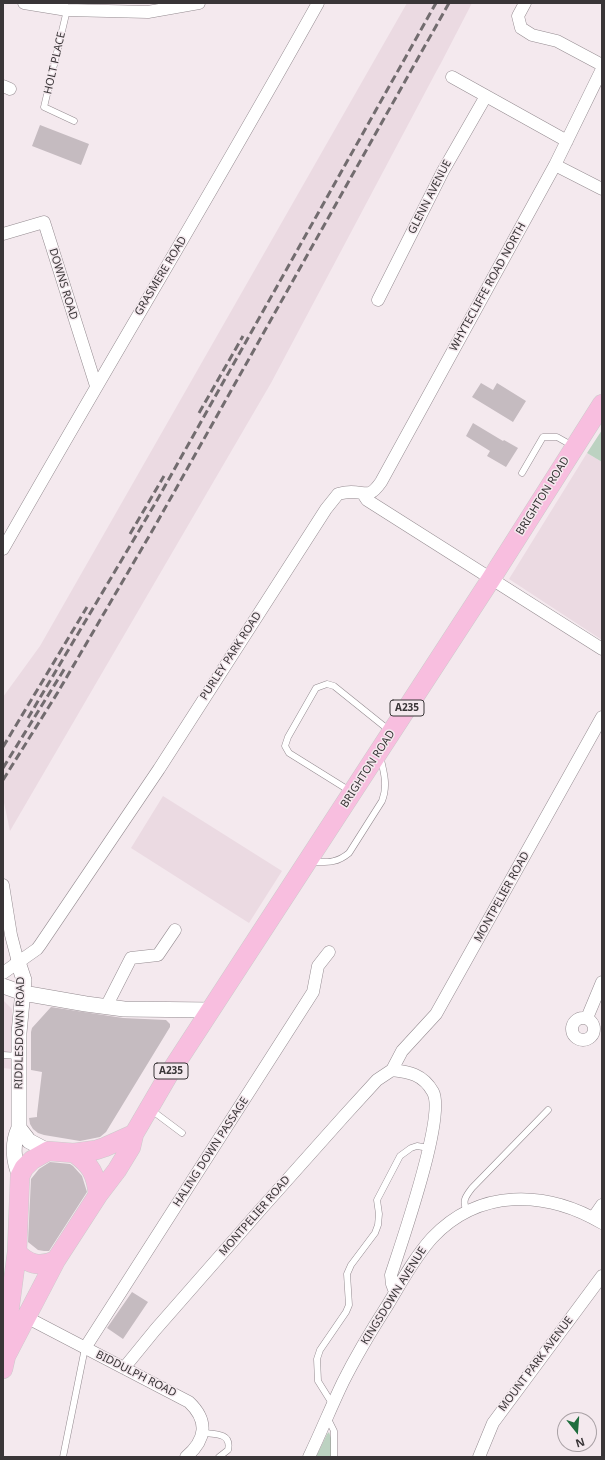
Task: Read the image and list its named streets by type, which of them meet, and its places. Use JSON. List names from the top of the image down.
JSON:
{
  "streets": {
    "main road": ["BRIGHTON ROAD", "A235"],
    "street": [
      "GLENN AVENUE",
      "GRASMERE ROAD",
      "DOWNS ROAD",
      "WHYTECLIFFE ROAD NORTH",
      "PURLEY PARK ROAD",
      "MONTPELIER ROAD",
      "RIDDLESDOWN ROAD",
      "HALING DOWN PASSAGE",
      "KINGSDOWN AVENUE",
      "MOUNT PARK AVENUE",
      "BIDDULPH ROAD"
    ],
    "lane": ["HOLT PLACE"]
  },
  "crossings": [
    ["GRASMERE ROAD", "DOWNS ROAD"],
    ["WHYTECLIFFE ROAD NORTH", "PURLEY PARK ROAD"],
    ["BRIGHTON ROAD", "BIDDULPH ROAD"],
    ["PURLEY PARK ROAD", "RIDDLESDOWN ROAD"],
    ["MONTPELIER ROAD", "BIDDULPH ROAD"],
    ["HALING DOWN PASSAGE", "BIDDULPH ROAD"]
  ],
  "north": "bottom"
}
